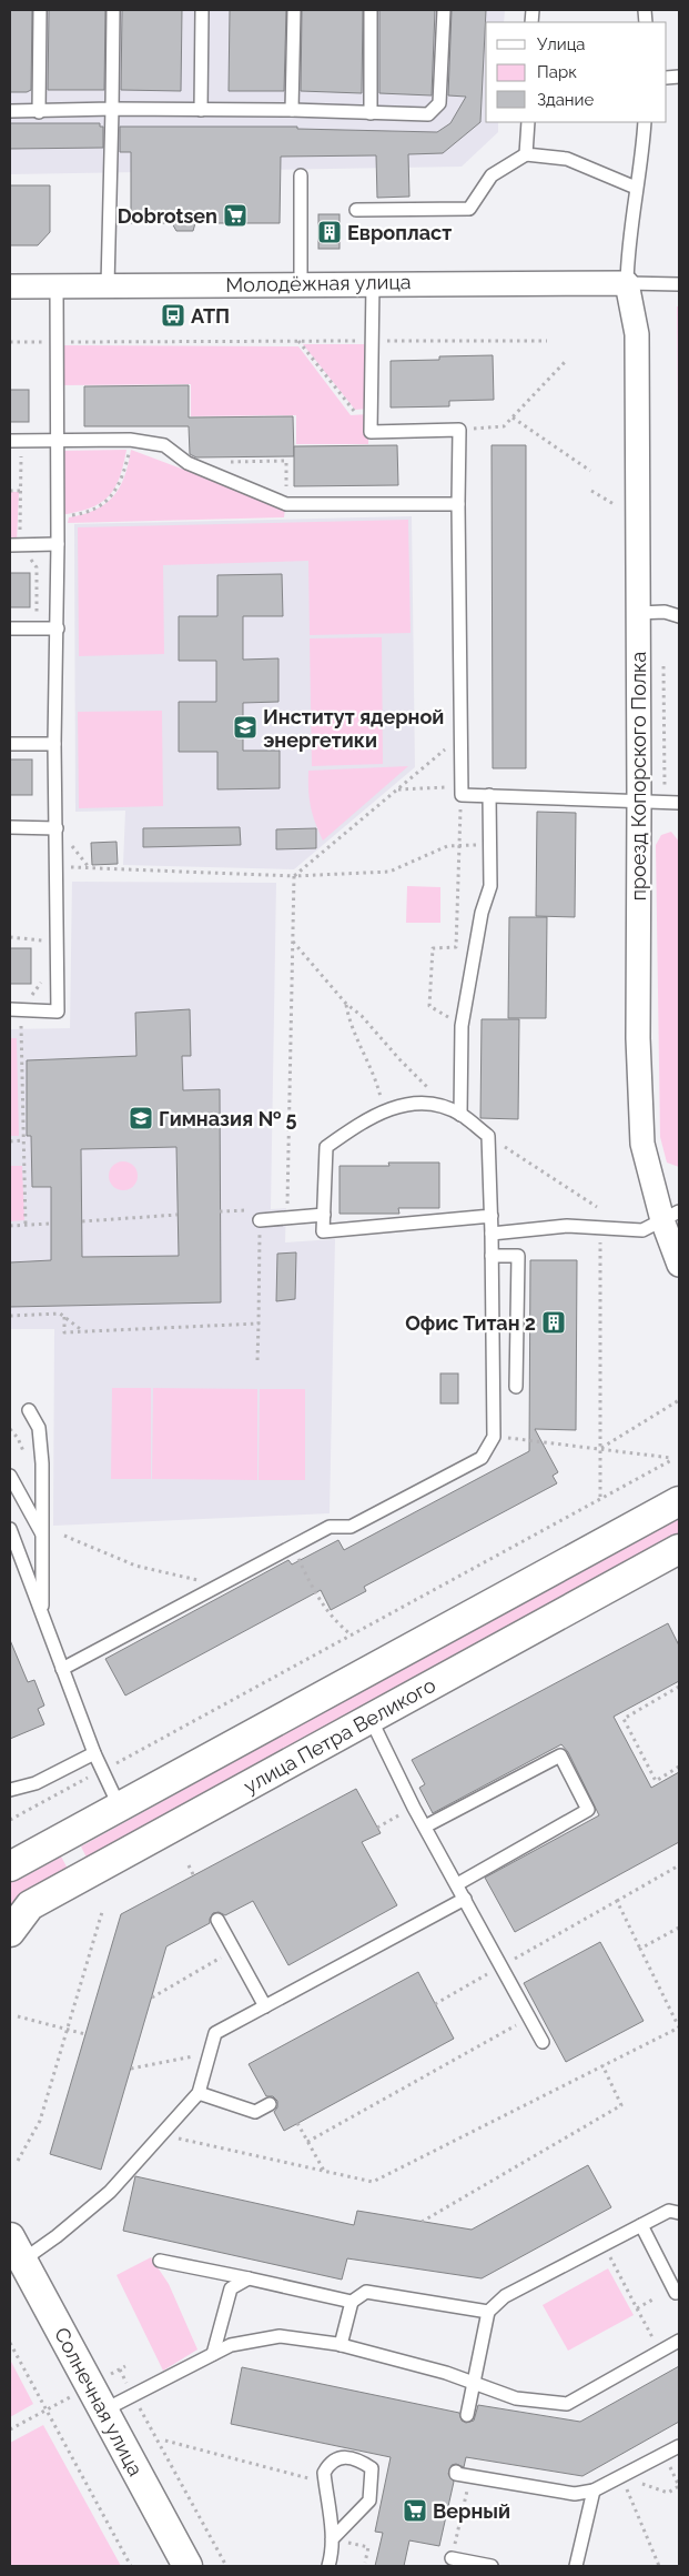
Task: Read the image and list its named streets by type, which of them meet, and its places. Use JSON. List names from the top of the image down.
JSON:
{
  "streets": {
    "street": [
      "Молодёжная улица",
      "проезд Копорского Полка",
      "улица Петра Великого",
      "Солнечная улица"
    ]
  },
  "crossings": [
    ["Молодёжная улица", "проезд Копорского Полка"]
  ],
  "places": {
    "supermarket": ["Dobrotsen", "Верный"],
    "building": ["Европласт", "Офис Титан 2"],
    "bus stop": ["АТП"],
    "school or university": ["Институт ядерной энергетики", "Гимназия № 5"]
  },
  "legend": ["Улица", "Парк", "Здание"]
}
